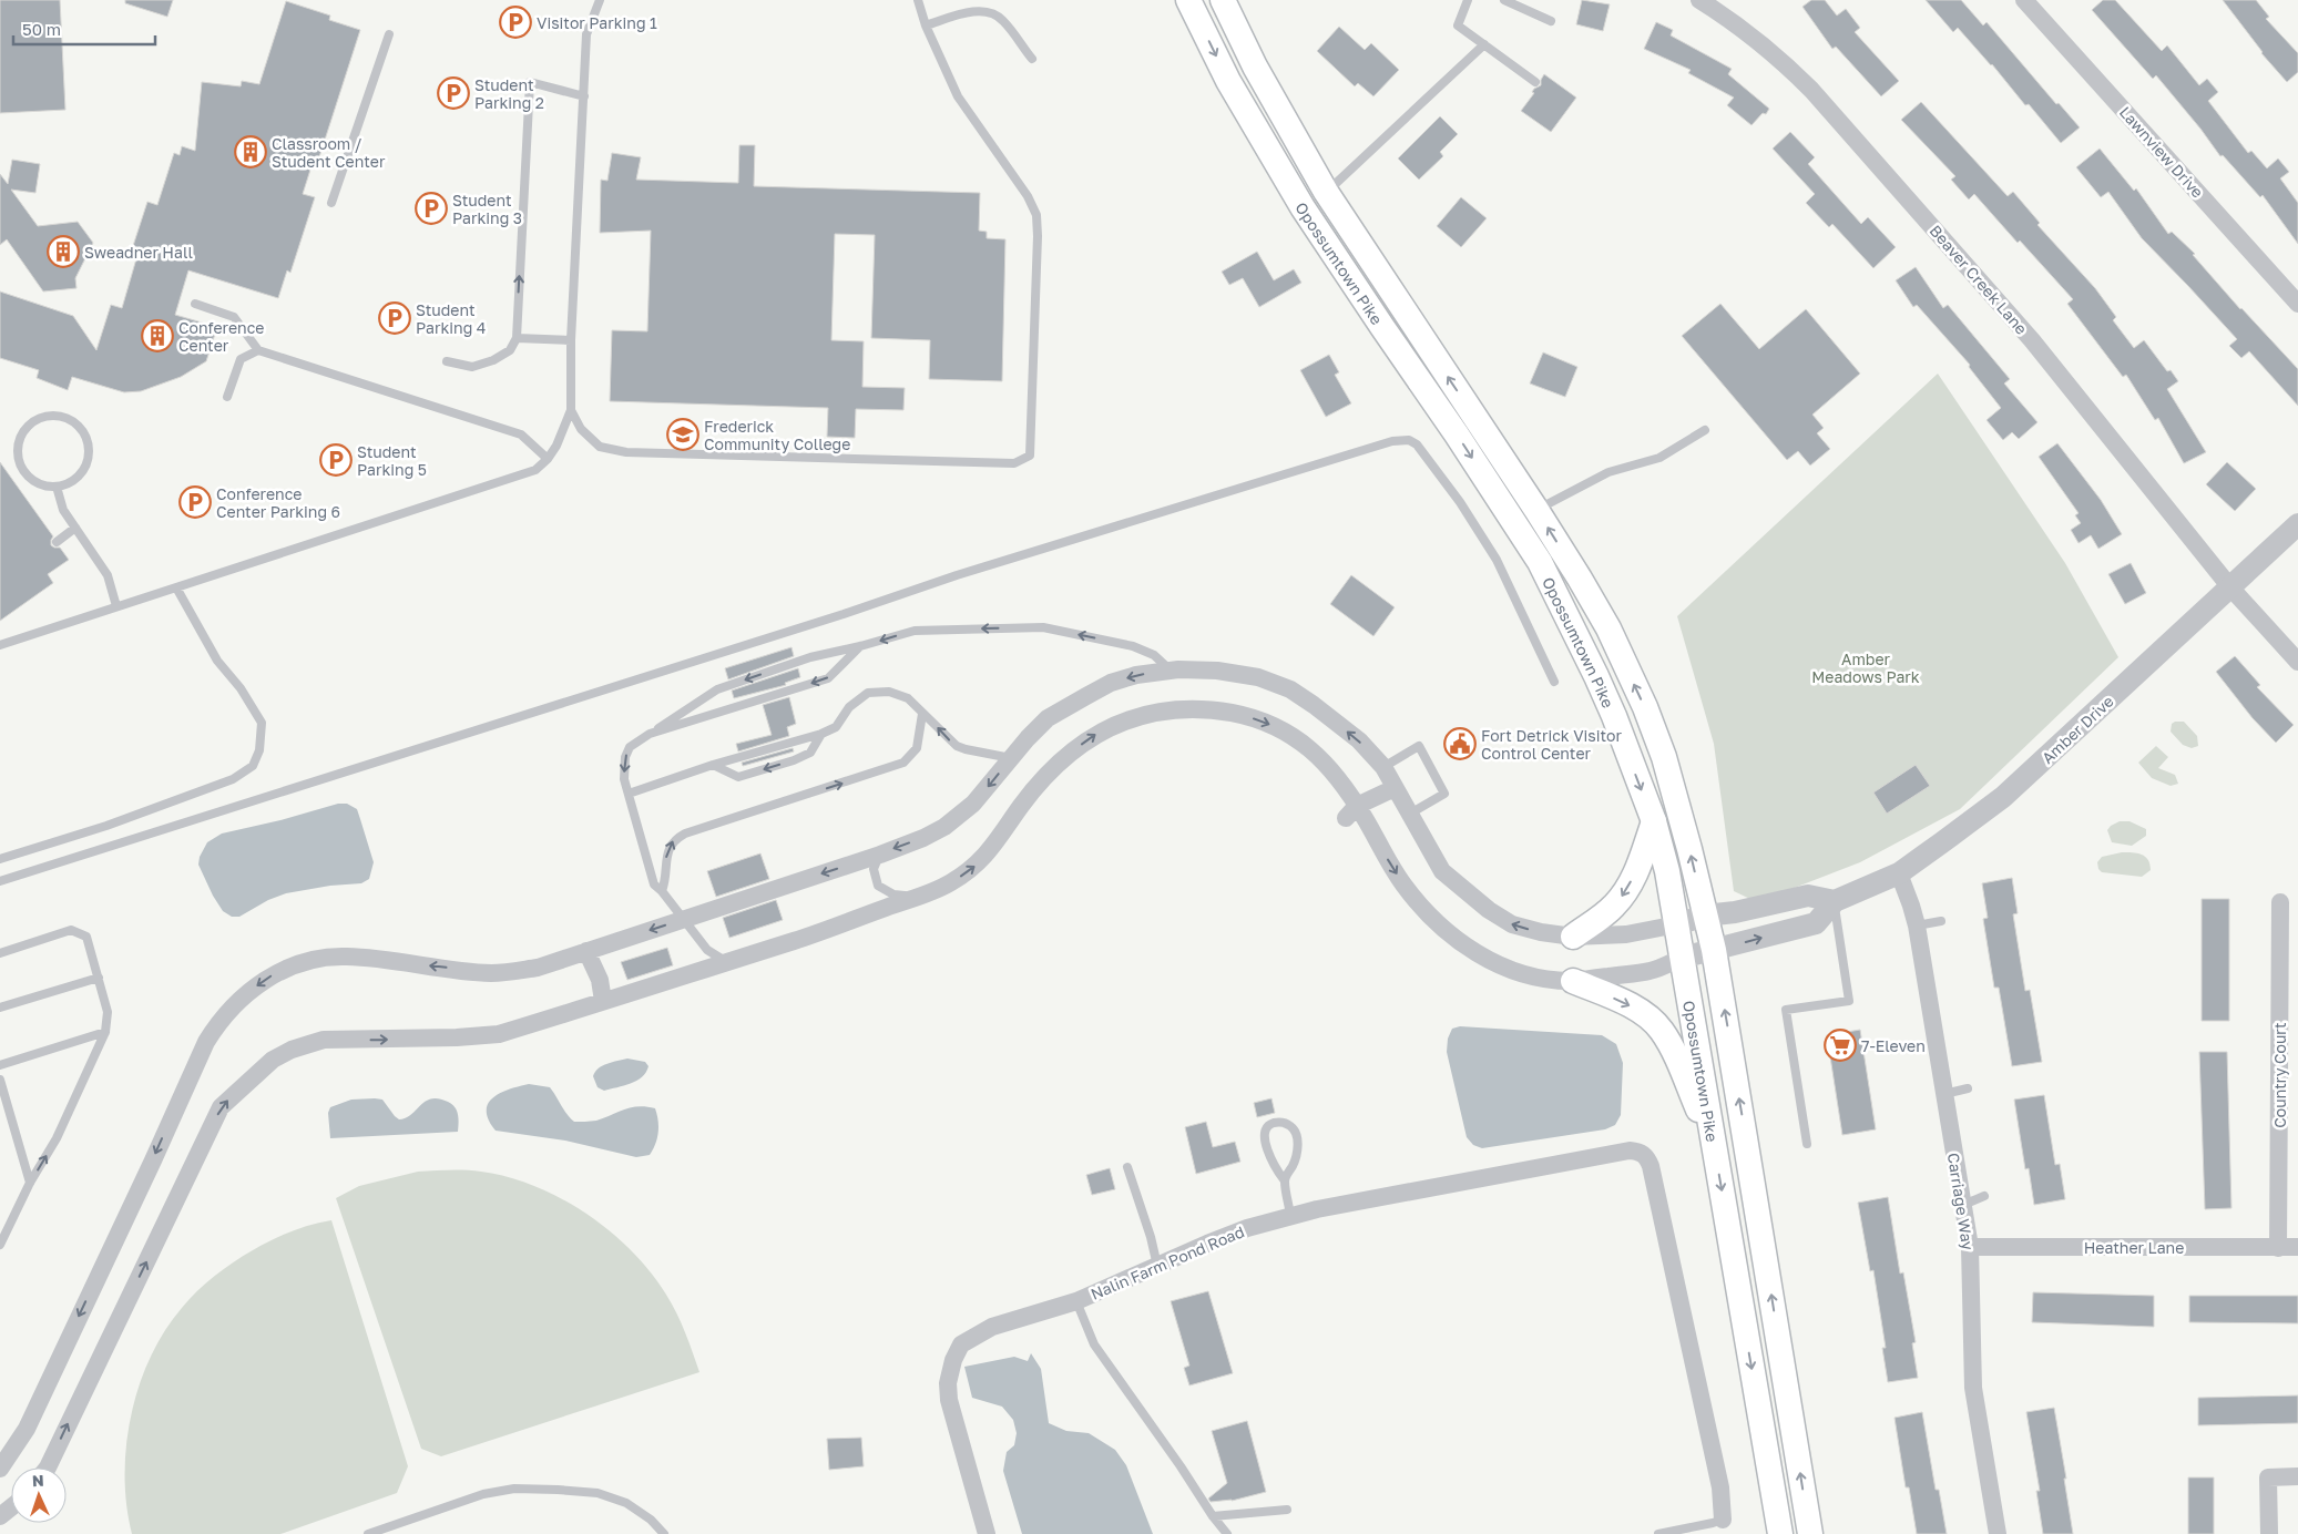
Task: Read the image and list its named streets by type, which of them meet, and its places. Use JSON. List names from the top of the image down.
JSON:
{
  "streets": {
    "main road": ["Opossumtown Pike"],
    "street": [
      "Lawnview Drive",
      "Beaver Creek Lane",
      "Amber Drive",
      "Country Court",
      "Carriage Way",
      "Heather Lane",
      "Nalin Farm Pond Road"
    ]
  },
  "crossings": [
    ["Opossumtown Pike", "Amber Drive"],
    ["Beaver Creek Lane", "Amber Drive"],
    ["Amber Drive", "Carriage Way"],
    ["Country Court", "Heather Lane"],
    ["Carriage Way", "Heather Lane"]
  ],
  "parks": ["Amber Meadows Park"],
  "places": {
    "parking": [
      "Visitor Parking 1",
      "Student Parking 2",
      "Student Parking 3",
      "Student Parking 4",
      "Student Parking 5",
      "Conference Center Parking 6"
    ],
    "building": ["Classroom / Student Center", "Sweadner Hall", "Conference Center"],
    "school or university": ["Frederick Community College"],
    "public building": ["Fort Detrick Visitor Control Center"],
    "supermarket": ["7-Eleven"]
  },
  "scale_bar": "50 m",
  "north": "top"
}
